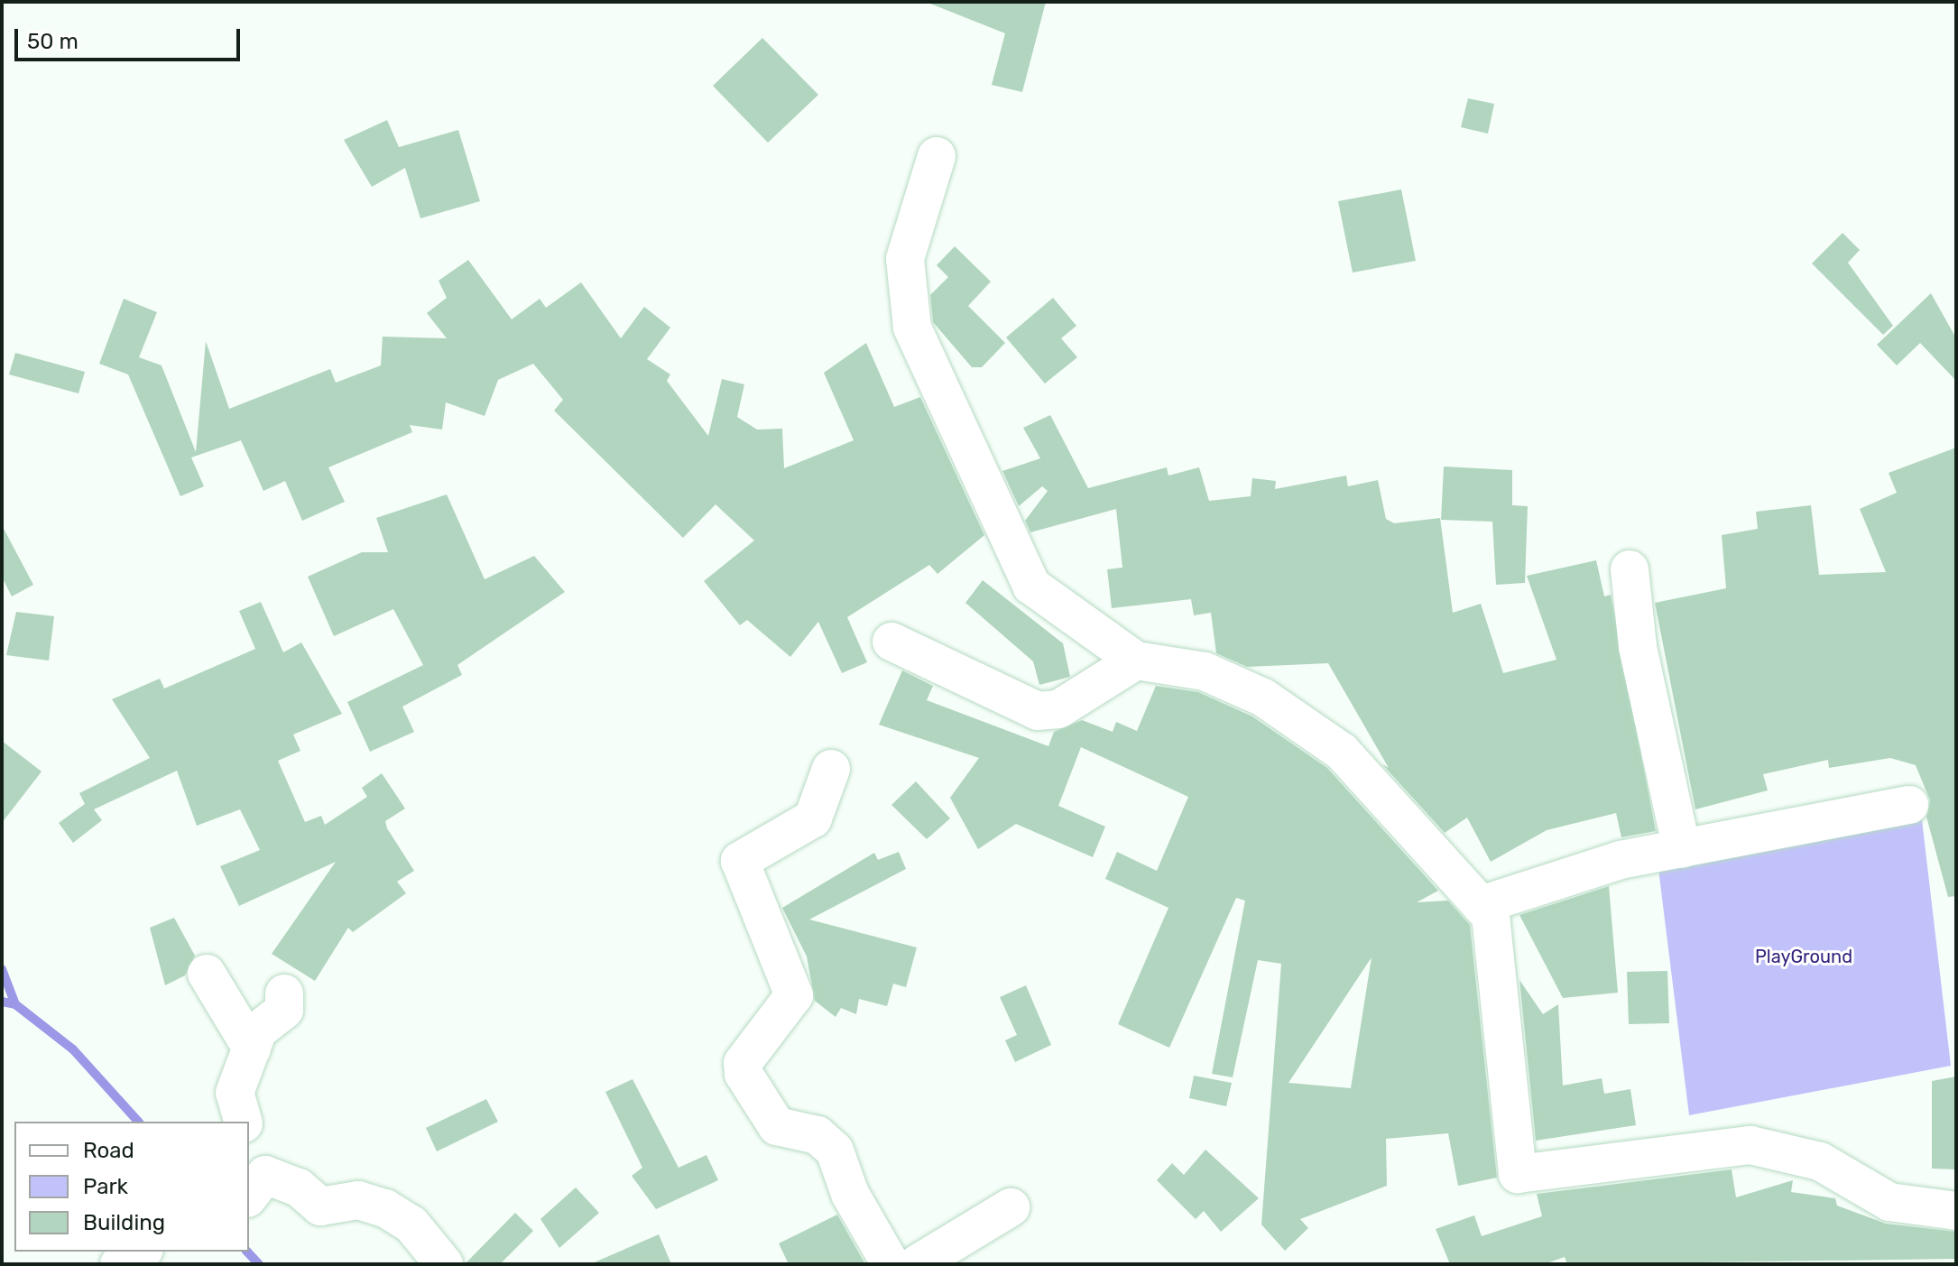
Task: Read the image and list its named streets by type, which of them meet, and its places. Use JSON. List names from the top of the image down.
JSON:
{
  "parks": ["PlayGround"],
  "legend": ["Road", "Park", "Building"],
  "scale_bar": "50 m"
}
